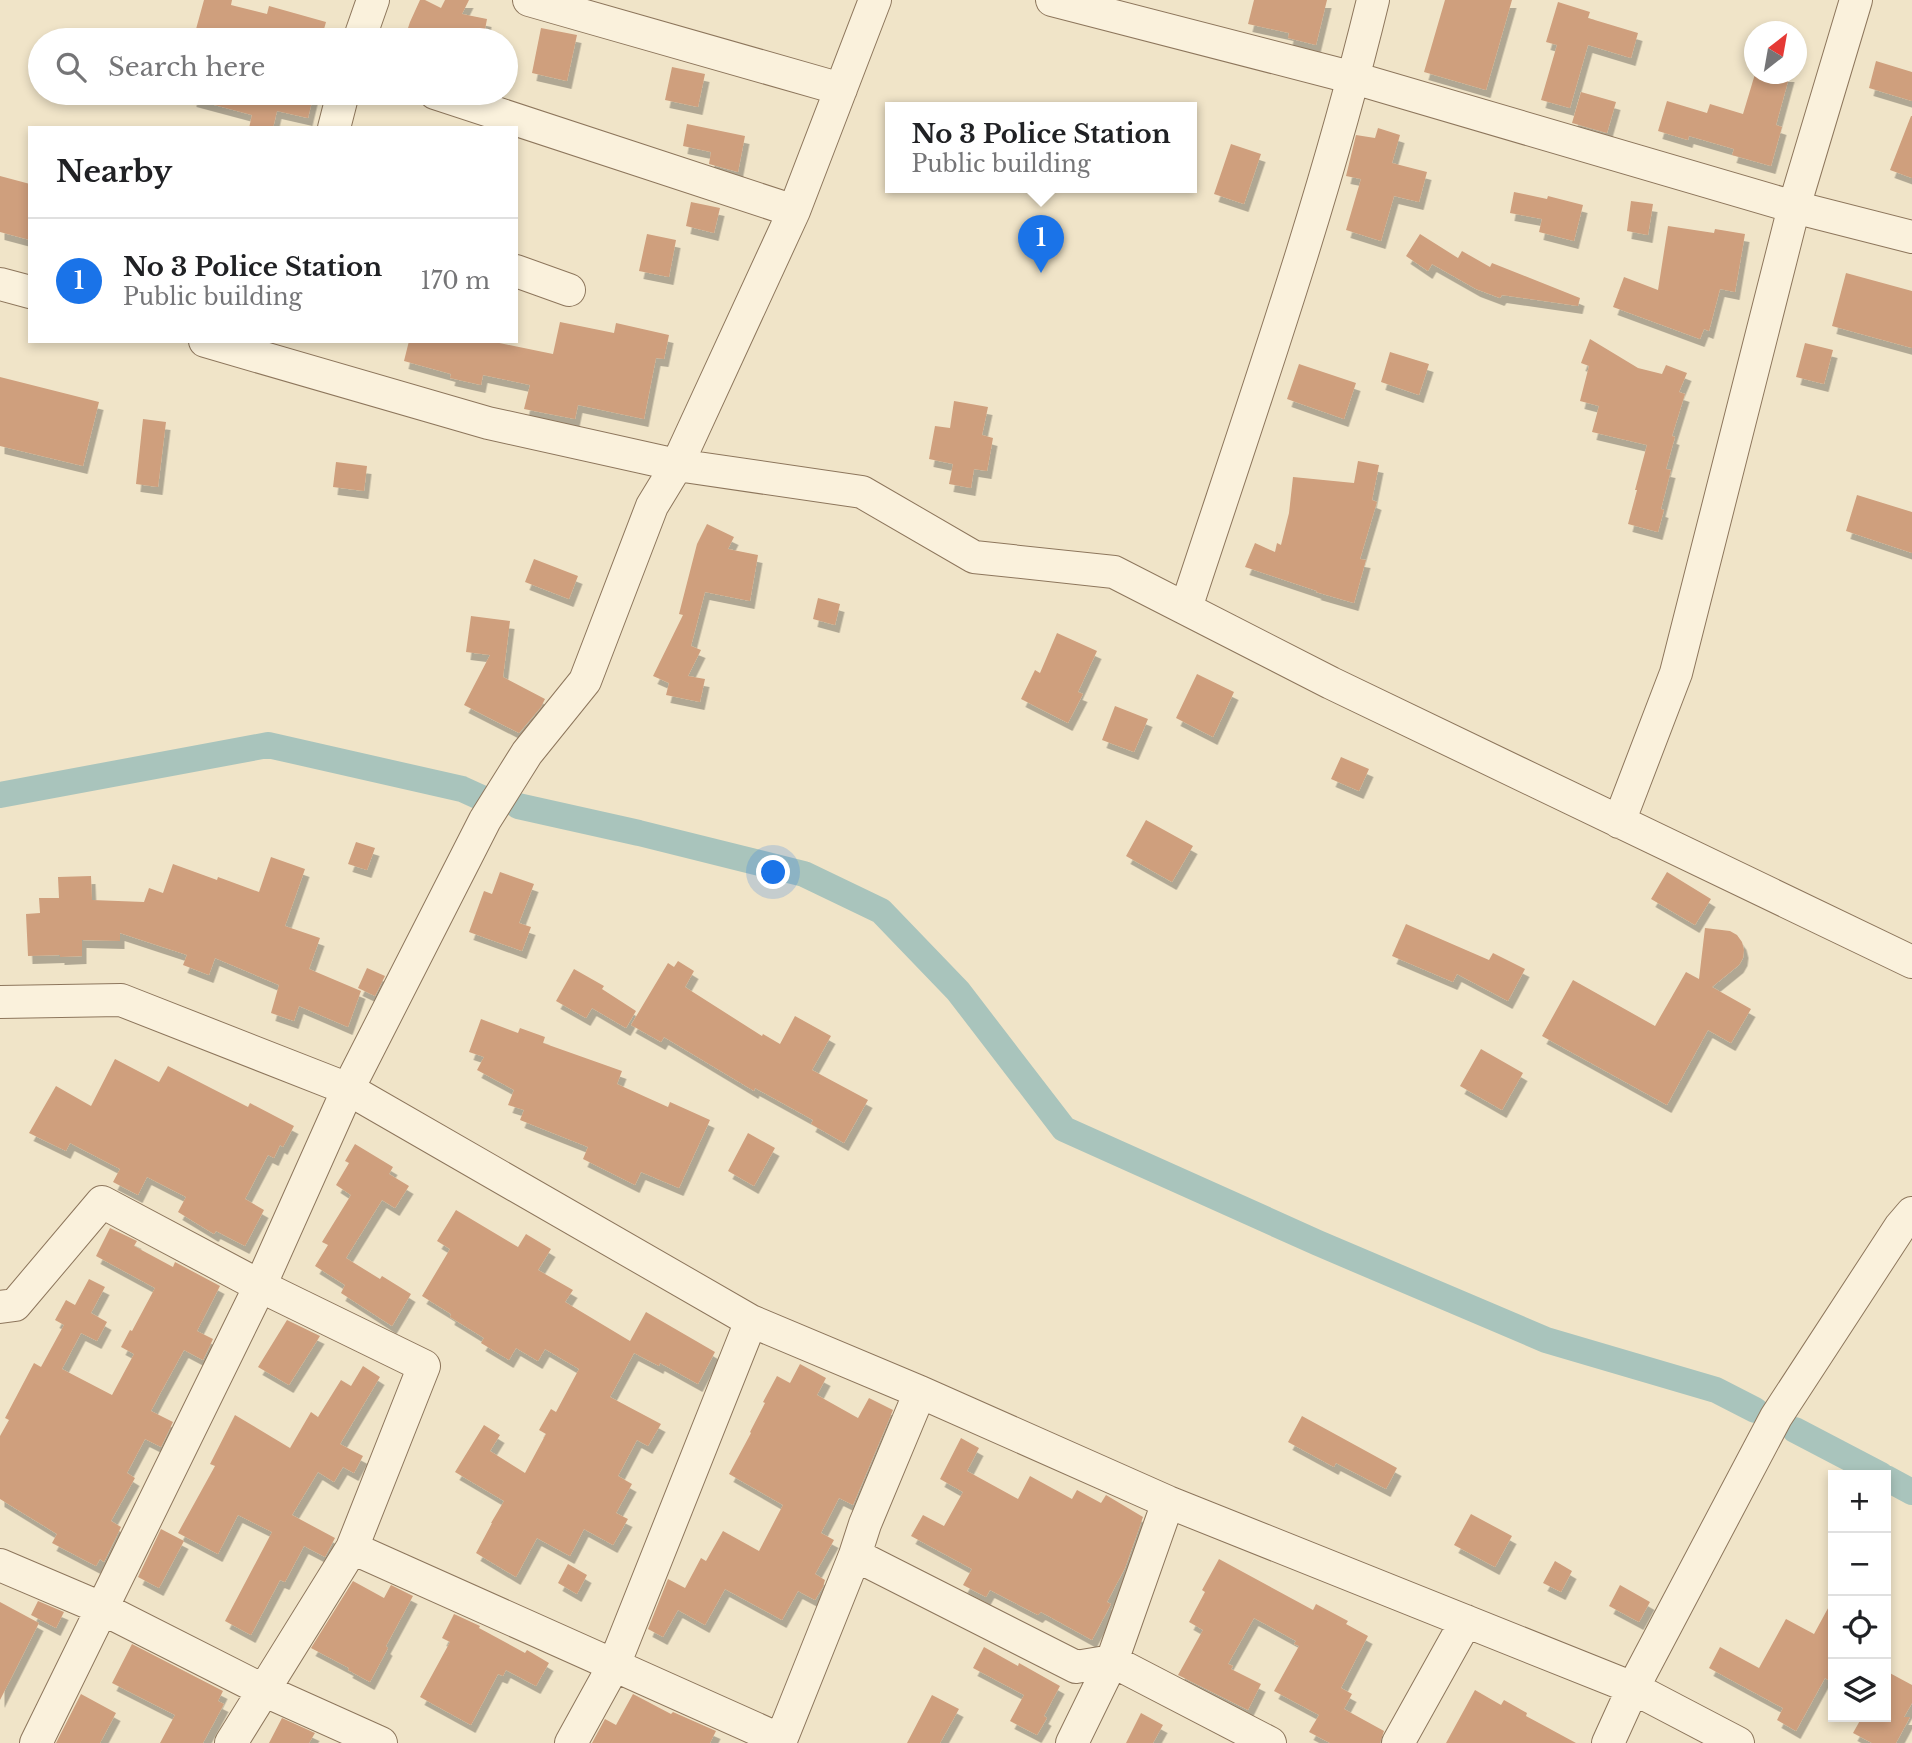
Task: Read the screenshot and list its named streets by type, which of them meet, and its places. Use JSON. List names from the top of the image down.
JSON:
{
  "north": "top right",
  "page": {
    "search": "Search here",
    "popup": ["No 3 Police Station", "Public building"],
    "heading": "Nearby",
    "pins": "1",
    "list": [
      {
        "mark": "1",
        "name": "No 3 Police Station",
        "note": "Public building",
        "value": "170 m"
      }
    ],
    "map_buttons": ["+", "−"]
  }
}
